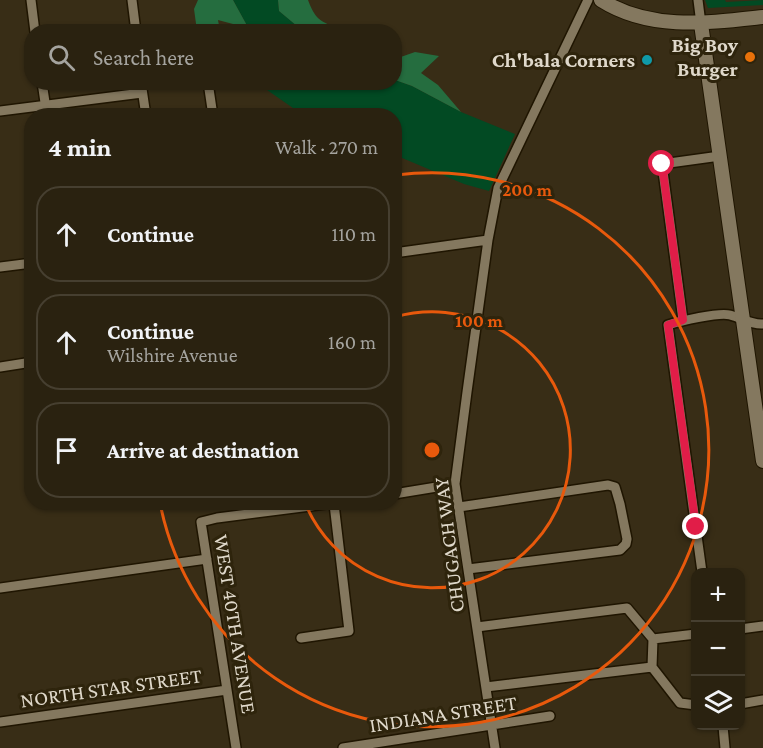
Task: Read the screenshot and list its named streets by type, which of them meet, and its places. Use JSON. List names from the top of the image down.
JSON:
{
  "streets": {
    "street": [
      "CHUGACH WAY",
      "WEST 40TH AVENUE",
      "NORTH STAR STREET",
      "INDIANA STREET"
    ]
  },
  "crossings": [
    ["CHUGACH WAY", "INDIANA STREET"],
    ["WEST 40TH AVENUE", "NORTH STAR STREET"]
  ],
  "places": ["Big Boy Burger", "Ch'bala Corners"],
  "page": {
    "search": "Search here",
    "heading": ["4 min", "Walk · 270 m"],
    "list": [
      ["Continue", "110 m"],
      ["Continue", "Wilshire Avenue", "160 m"],
      "Arrive at destination"
    ],
    "map_buttons": ["+", "−"]
  },
  "rings": ["200 m", "100 m"]
}
